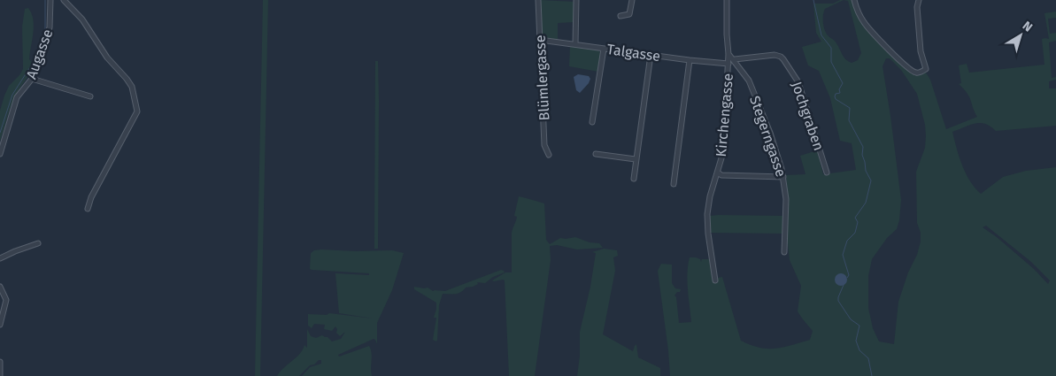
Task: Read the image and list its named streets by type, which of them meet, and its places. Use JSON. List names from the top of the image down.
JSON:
{
  "streets": {
    "street": [
      "Talgasse",
      "Augasse",
      "Blümlergasse",
      "Kirchengasse",
      "Jochgraben",
      "Stegerngasse"
    ]
  },
  "crossings": [
    ["Talgasse", "Blümlergasse"],
    ["Talgasse", "Kirchengasse"],
    ["Kirchengasse", "Stegerngasse"],
    ["Jochgraben", "Stegerngasse"]
  ],
  "north": "top right"
}
